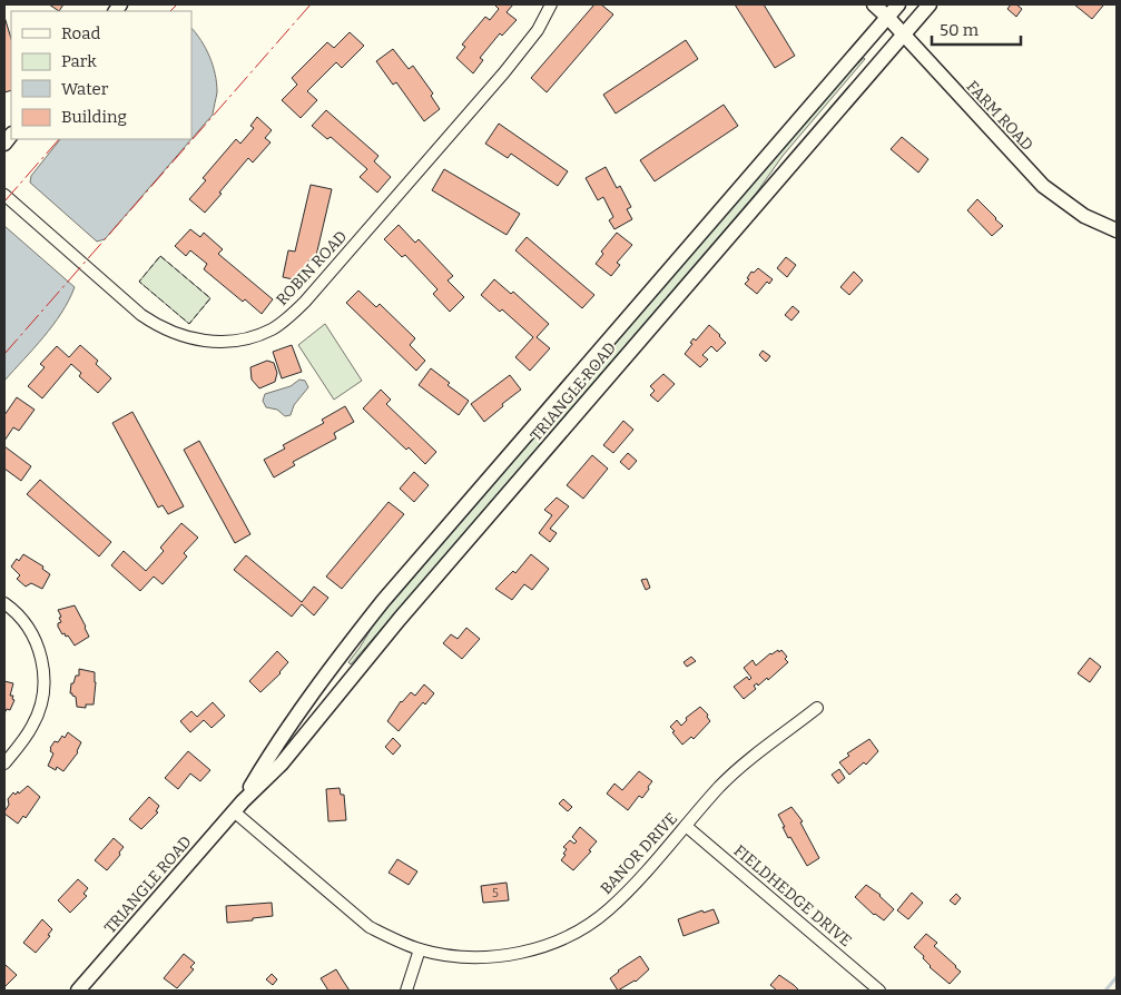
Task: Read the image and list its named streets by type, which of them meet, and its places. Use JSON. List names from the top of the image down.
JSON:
{
  "streets": {
    "street": [
      "FARM ROAD",
      "ROBIN ROAD",
      "TRIANGLE ROAD",
      "BANOR DRIVE",
      "FIELDHEDGE DRIVE"
    ]
  },
  "crossings": [
    ["FARM ROAD", "TRIANGLE ROAD"],
    ["TRIANGLE ROAD", "BANOR DRIVE"],
    ["BANOR DRIVE", "FIELDHEDGE DRIVE"]
  ],
  "house_numbers": ["5"],
  "legend": [
    "Road",
    "Park",
    "Water",
    "Building"
  ],
  "scale_bar": "50 m"
}
